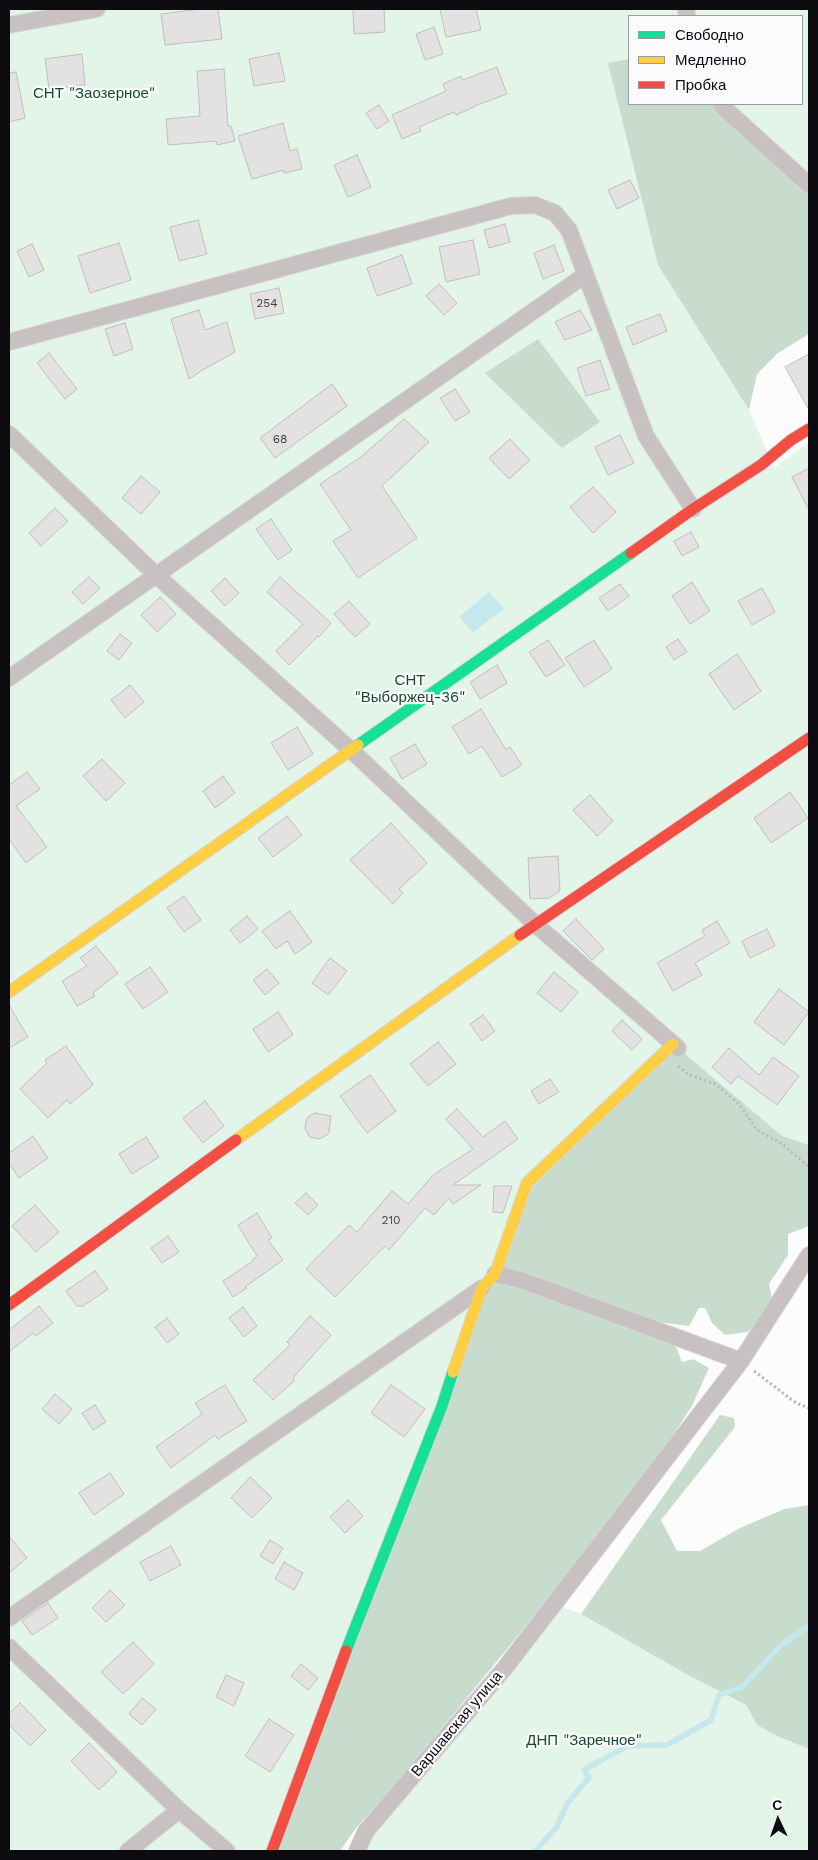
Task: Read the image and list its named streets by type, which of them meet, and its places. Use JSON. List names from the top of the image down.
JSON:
{
  "streets": {
    "street": ["Варшавская улица"]
  },
  "parks": ["СНТ \"Заозерное\"", "СНТ \"Выборжец-36\"", "ДНП \"Заречное\""],
  "house_numbers": ["254", "68", "210"],
  "legend": ["Свободно", "Медленно", "Пробка"],
  "north": "top"
}
